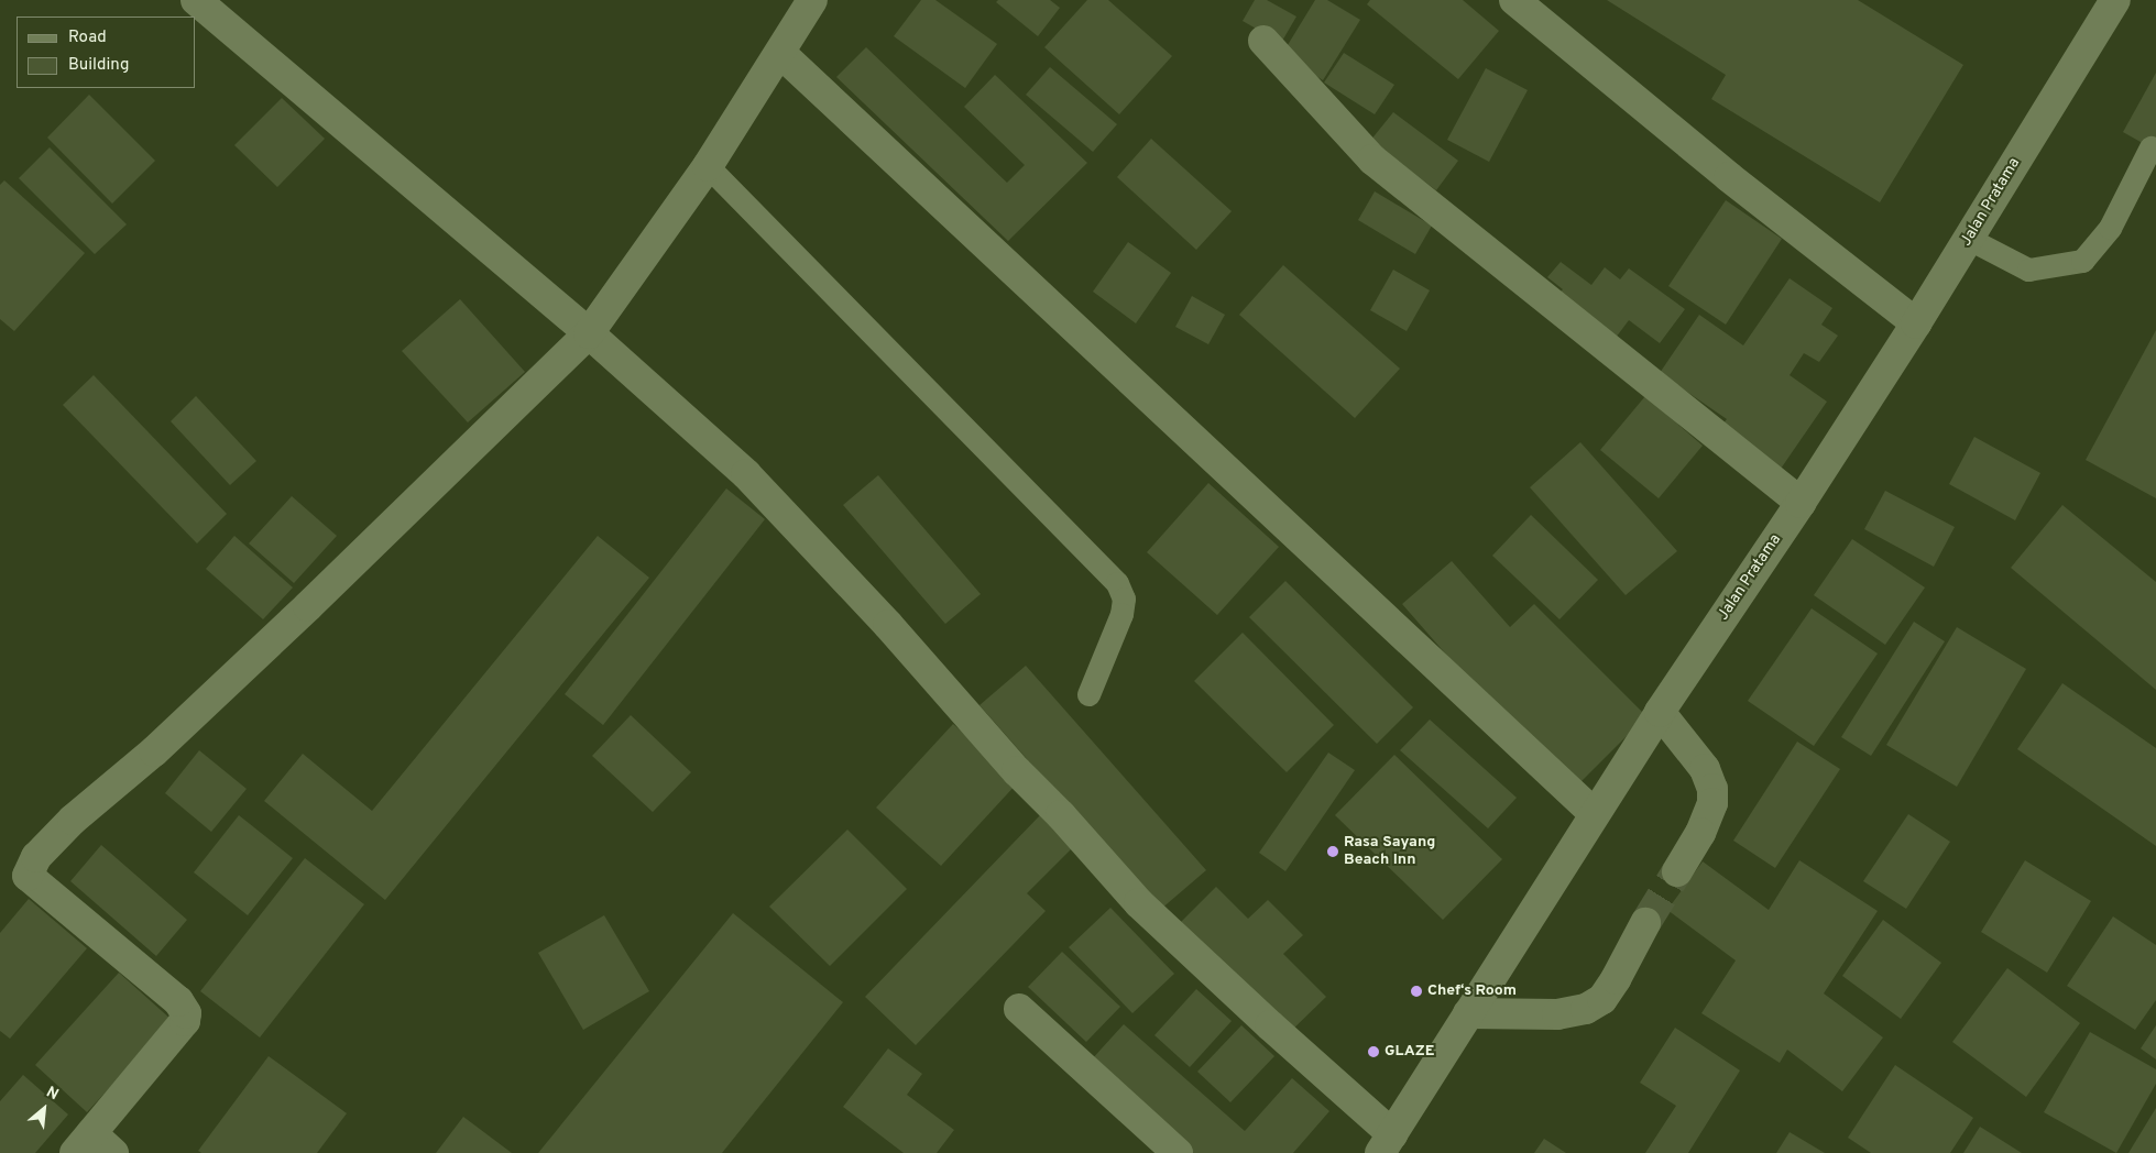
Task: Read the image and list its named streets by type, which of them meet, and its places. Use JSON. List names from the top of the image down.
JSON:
{
  "streets": {
    "street": ["Jalan Pratama"]
  },
  "places": ["Rasa Sayang Beach Inn", "Chef‘s Room", "GLAZE"],
  "legend": ["Road", "Building"],
  "north": "top right"
}
